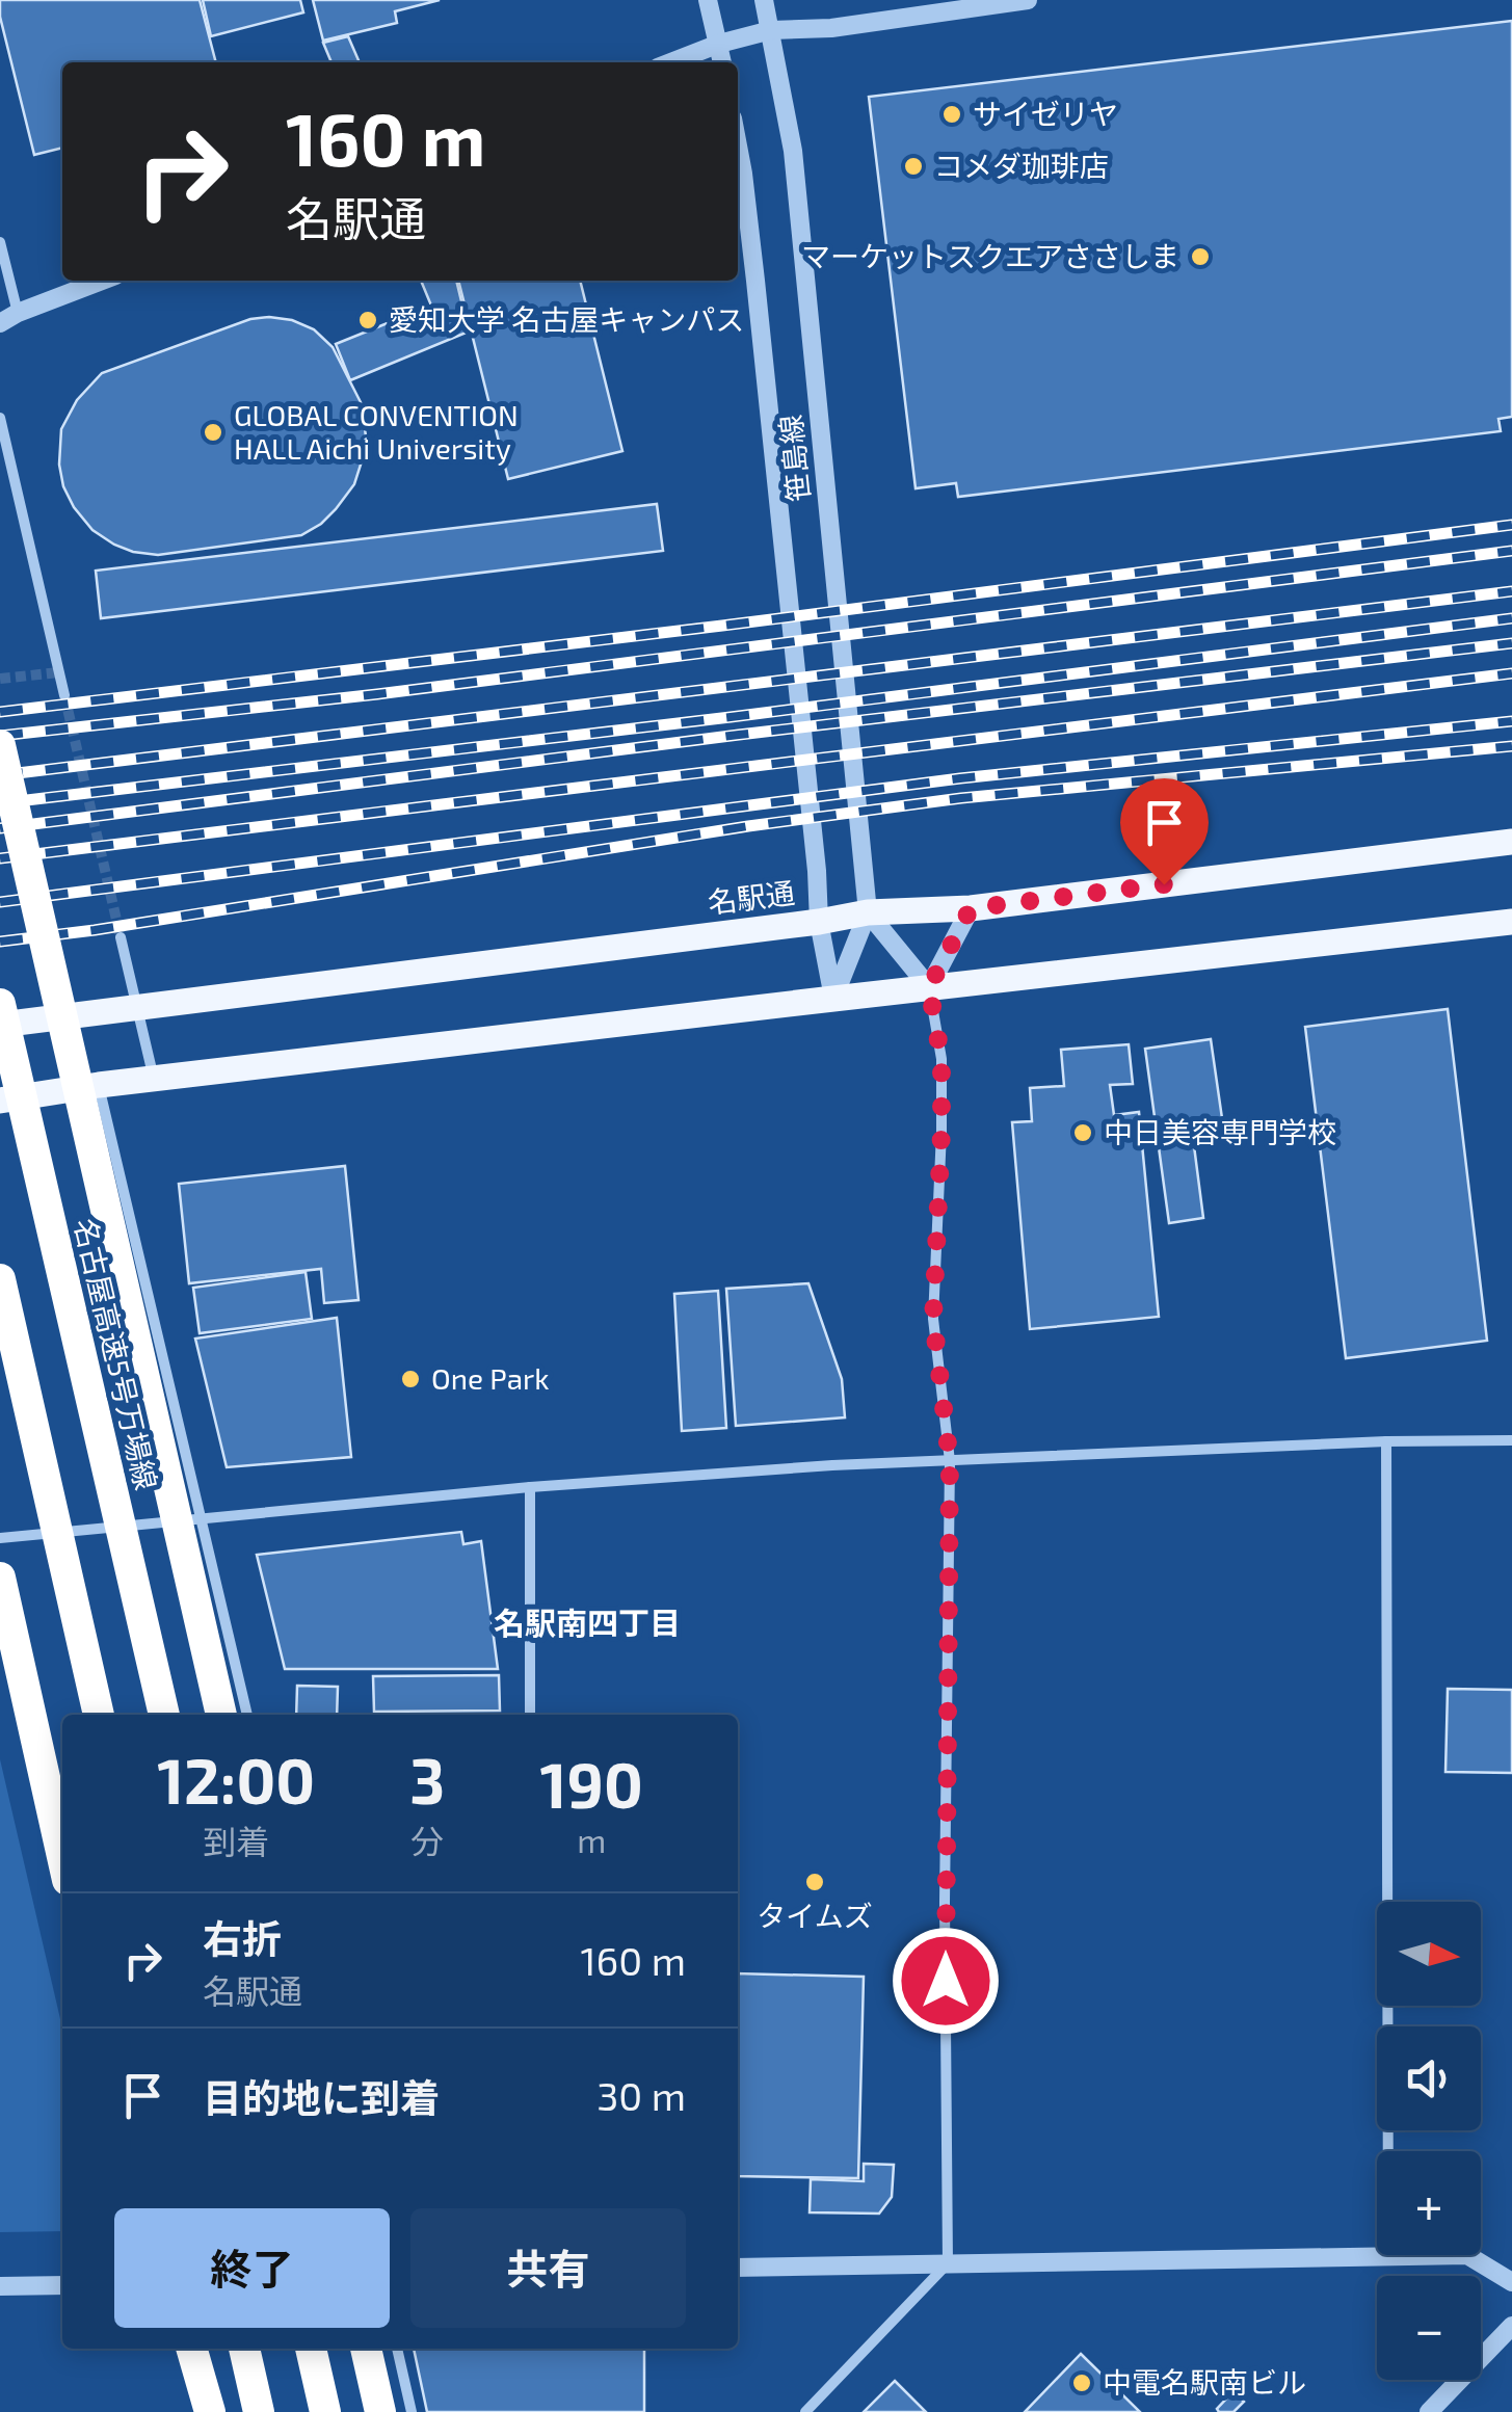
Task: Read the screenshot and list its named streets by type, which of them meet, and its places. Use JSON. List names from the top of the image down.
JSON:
{
  "streets": {
    "highway": ["名古屋高速5号万場線"],
    "main road": ["名駅通"],
    "street": ["笹島線"]
  },
  "crossings": [
    ["笹島線", "名駅通"]
  ],
  "districts": ["名駅南四丁目"],
  "places": [
    "サイゼリヤ",
    "コメダ珈琲店",
    "マーケットスクエアささしま",
    "愛知大学 名古屋キャンパス",
    "GLOBAL CONVENTION HALL Aichi University",
    "中日美容専門学校",
    "One Park",
    "タイムズ",
    "中電名駅南ビル"
  ],
  "north": "right",
  "page": {
    "turn": ["160 m", "名駅通"],
    "eta": [
      "12:00",
      "到着",
      "3",
      "分",
      "190",
      "m"
    ],
    "list": [
      {
        "name": "右折",
        "note": "名駅通",
        "value": "160 m"
      },
      {
        "name": "目的地に到着",
        "value": "30 m"
      }
    ],
    "map_buttons": ["+", "−"],
    "buttons": ["終了", "共有"]
  }
}
